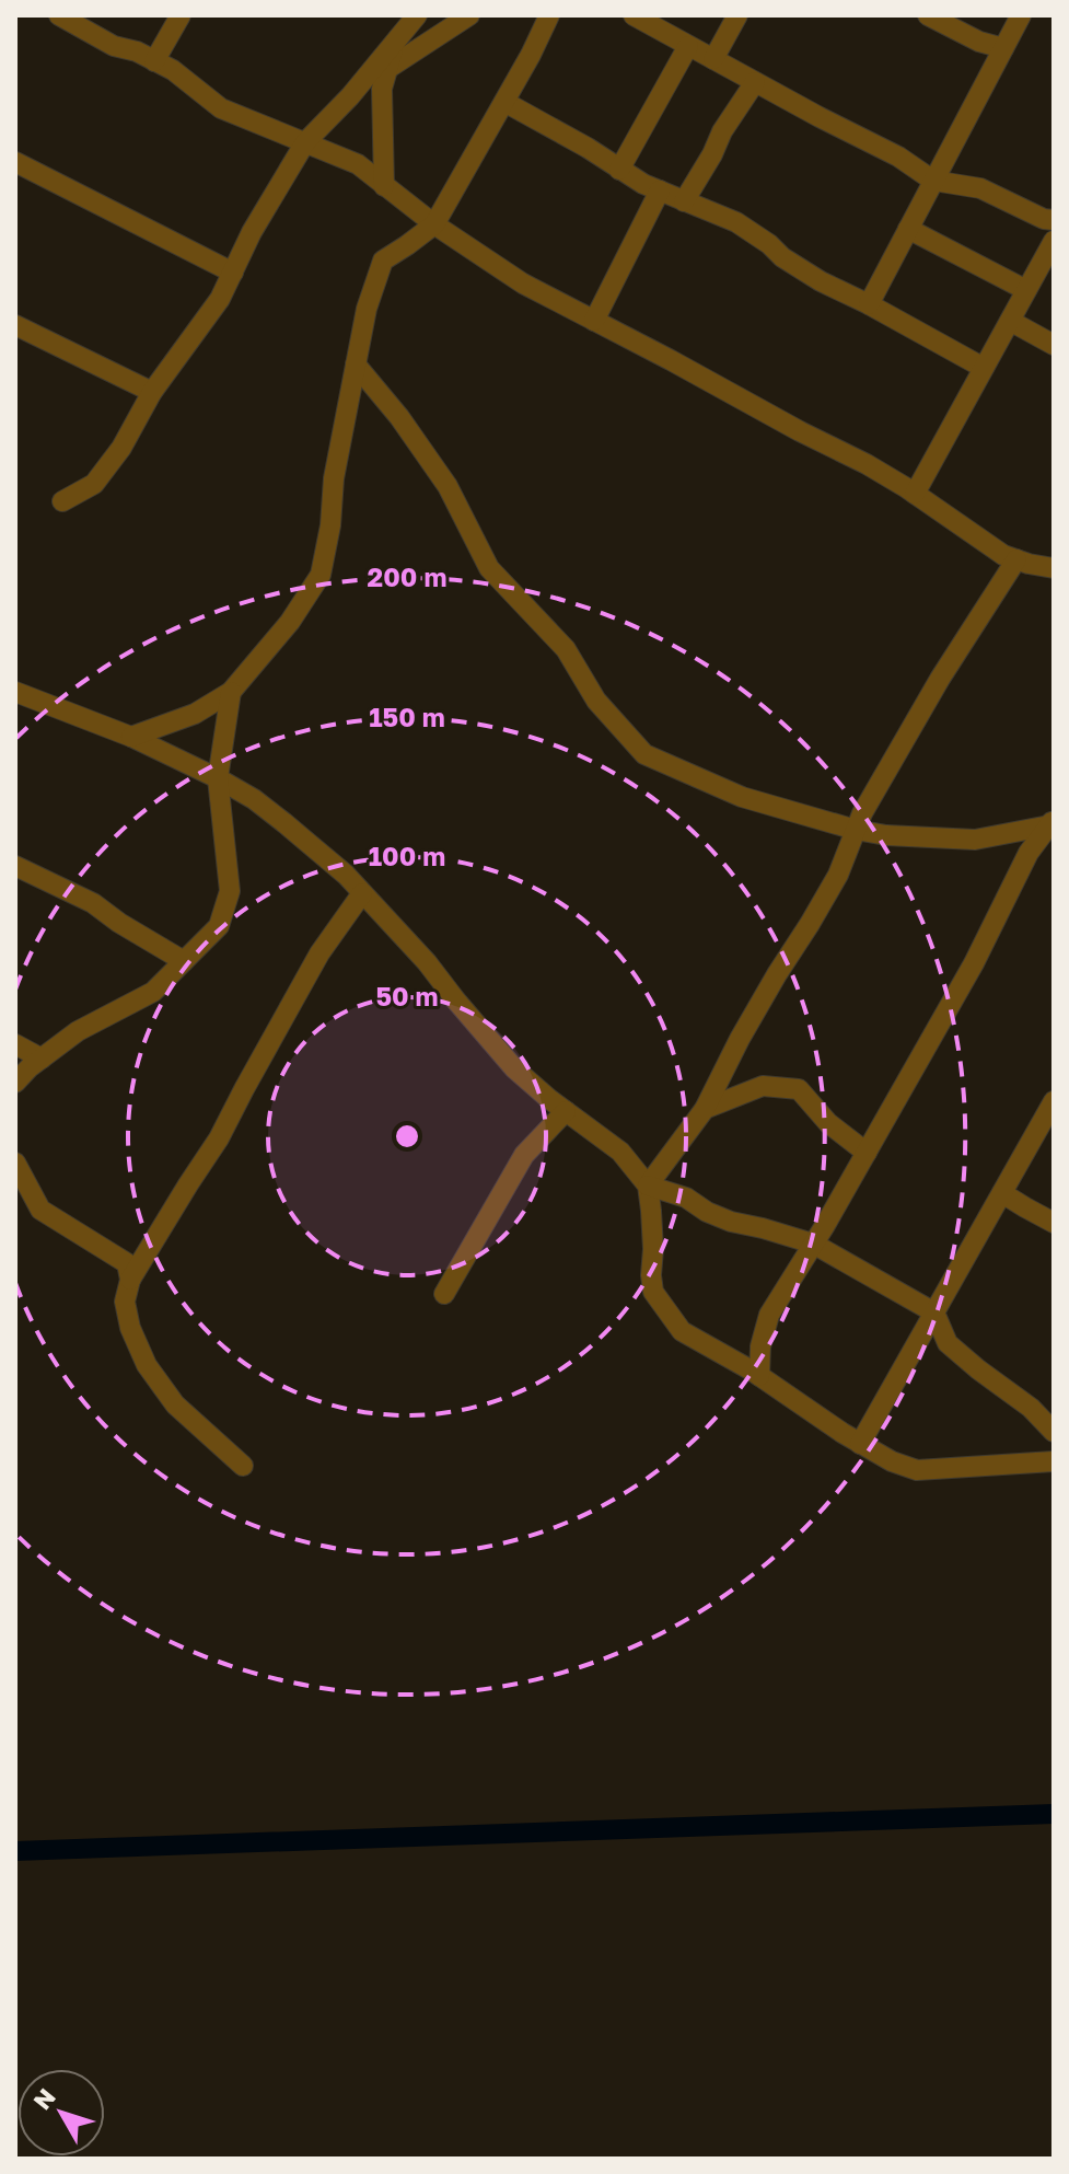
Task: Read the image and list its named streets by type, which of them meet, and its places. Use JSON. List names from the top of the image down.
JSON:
{
  "north": "top left",
  "rings": [
    "200 m",
    "150 m",
    "100 m",
    "50 m"
  ]
}
